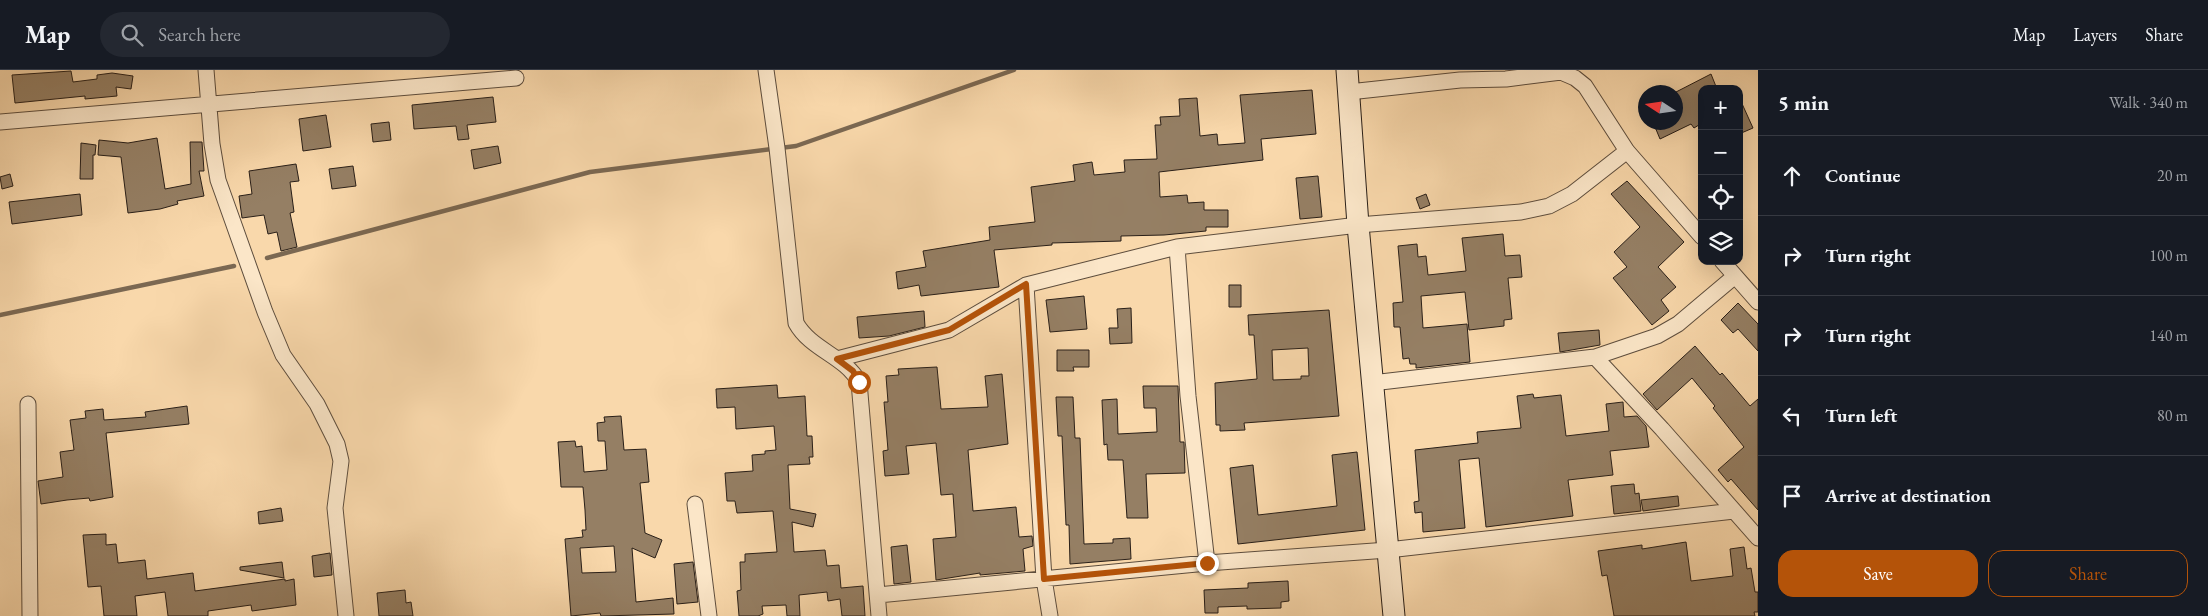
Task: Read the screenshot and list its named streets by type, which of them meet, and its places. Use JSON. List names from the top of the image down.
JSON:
{
  "north": "left",
  "page": {
    "header": "Map",
    "search": "Search here",
    "nav": ["Map", "Layers", "Share"],
    "heading": ["5 min", "Walk · 340 m"],
    "map_buttons": ["+", "−"],
    "list": [
      ["Continue", "20 m"],
      ["Turn right", "100 m"],
      ["Turn right", "140 m"],
      ["Turn left", "80 m"],
      "Arrive at destination"
    ],
    "buttons": ["Save", "Share"]
  }
}
